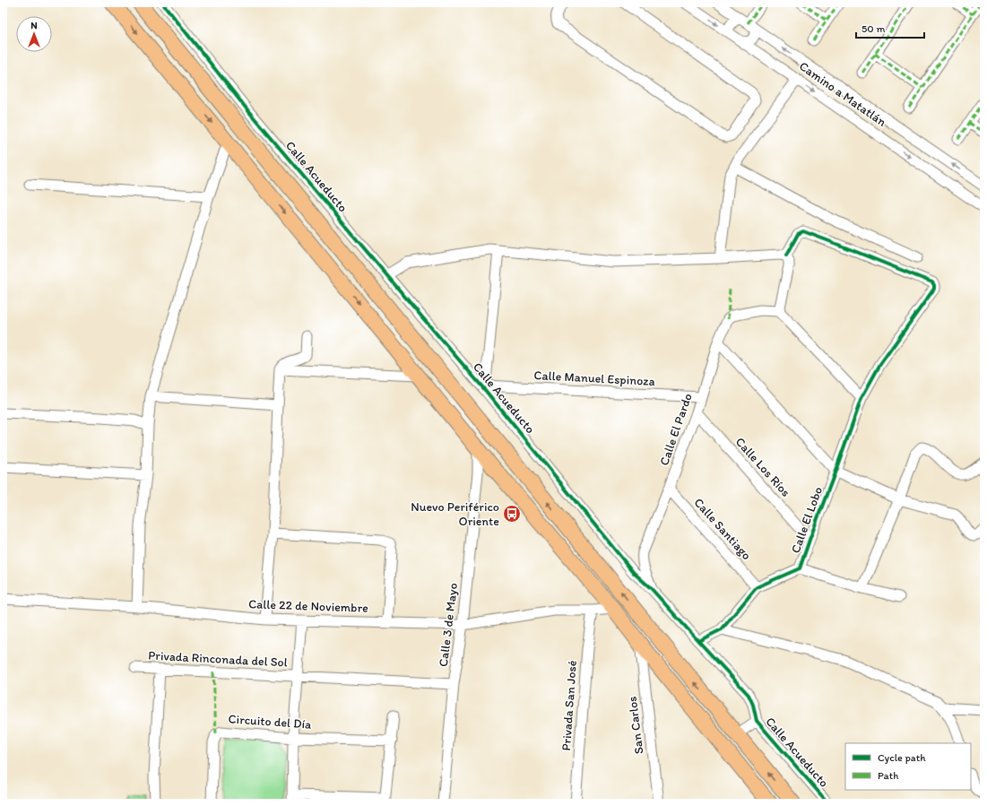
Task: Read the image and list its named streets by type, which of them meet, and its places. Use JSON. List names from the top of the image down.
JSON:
{
  "streets": {
    "street": [
      "Camino a Matatlán",
      "Calle Acueducto",
      "Calle Manuel Espinoza",
      "Calle El Pardo",
      "Calle Los Ríos",
      "Calle El Lobo",
      "Calle Santiago",
      "Calle 22 de Noviembre",
      "Calle 3 de Mayo",
      "Privada Rinconada del Sol",
      "Privada San José",
      "Circuito del Día",
      "San Carlos"
    ]
  },
  "crossings": [
    ["Calle Acueducto", "Calle Manuel Espinoza"],
    ["Calle Acueducto", "Calle El Pardo"],
    ["Calle Acueducto", "Calle El Lobo"],
    ["Calle Manuel Espinoza", "Calle El Pardo"],
    ["Calle El Pardo", "Calle Los Ríos"],
    ["Calle El Pardo", "Calle Santiago"],
    ["Calle Los Ríos", "Calle El Lobo"],
    ["Calle El Lobo", "Calle Santiago"],
    ["Calle 22 de Noviembre", "Calle 3 de Mayo"],
    ["Calle 22 de Noviembre", "Privada San José"],
    ["Calle 3 de Mayo", "Privada Rinconada del Sol"]
  ],
  "places": {
    "bus stop": ["Nuevo Periférico Oriente"]
  },
  "legend": ["Cycle path", "Path"],
  "scale_bar": "50 m",
  "north": "top"
}
